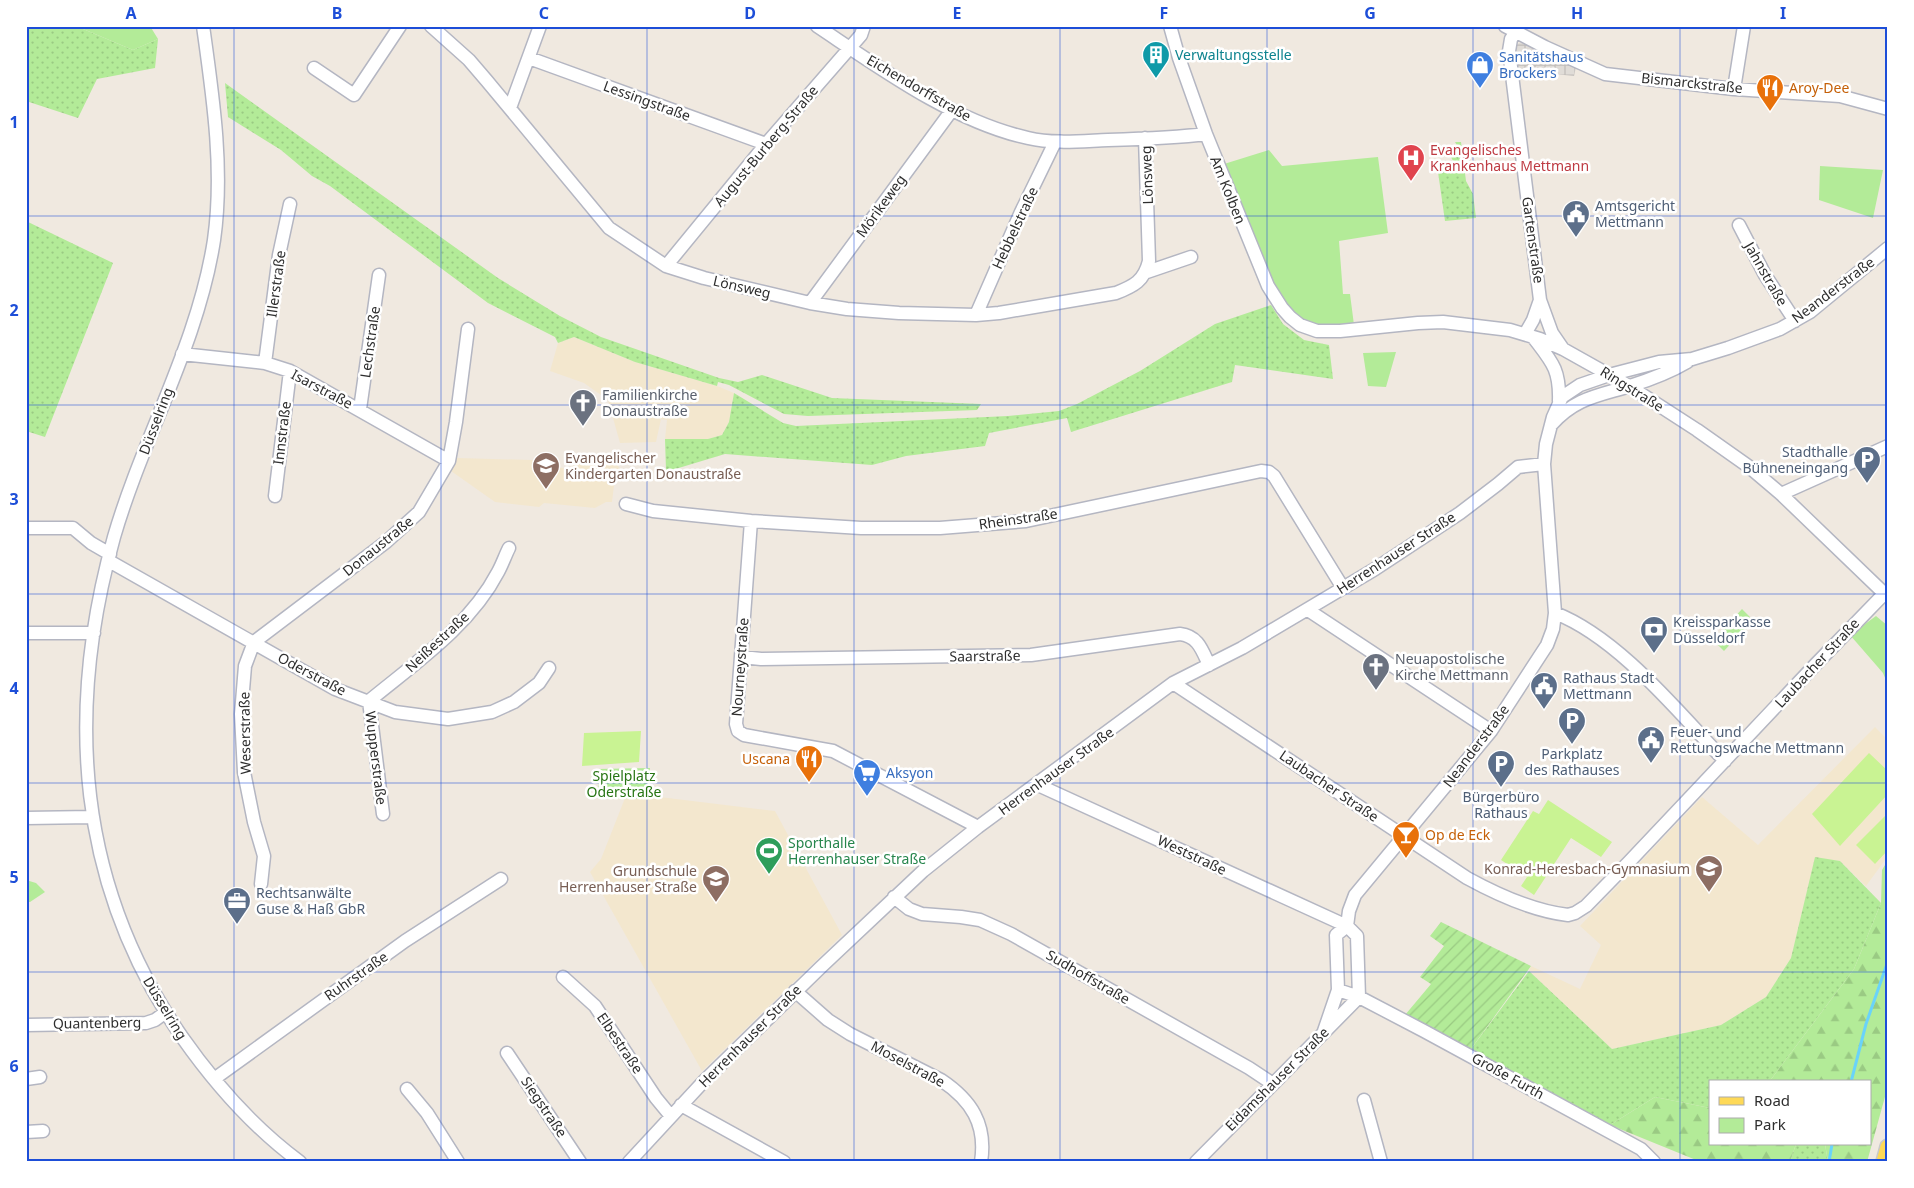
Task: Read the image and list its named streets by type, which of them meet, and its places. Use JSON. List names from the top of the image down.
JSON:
{
  "streets": {
    "street": [
      "Bismarckstraße",
      "Eichendorffstraße",
      "Lessingstraße",
      "August-Burberg-Straße",
      "Lönsweg",
      "Am Kolben",
      "Mörikeweg",
      "Hebbelstraße",
      "Gartenstraße",
      "Jahnstraße",
      "Illerstraße",
      "Neanderstraße",
      "Lechstraße",
      "Isarstraße",
      "Ringstraße",
      "Düsselring",
      "Innstraße",
      "Rheinstraße",
      "Donaustraße",
      "Herrenhauser Straße",
      "Neißestraße",
      "Saarstraße",
      "Laubacher Straße",
      "Nourneystraße",
      "Oderstraße",
      "Weserstraße",
      "Wupperstraße",
      "Weststraße",
      "Ruhrstraße",
      "Sudhoffstraße",
      "Quantenberg",
      "Elbestraße",
      "Moselstraße",
      "Große Furth",
      "Eidamshauser Straße",
      "Siegstraße"
    ]
  },
  "crossings": [
    ["Bismarckstraße", "Gartenstraße"],
    ["Eichendorffstraße", "August-Burberg-Straße"],
    ["Eichendorffstraße", "Lönsweg"],
    ["Eichendorffstraße", "Mörikeweg"],
    ["Eichendorffstraße", "Hebbelstraße"],
    ["Lessingstraße", "August-Burberg-Straße"],
    ["August-Burberg-Straße", "Lönsweg"],
    ["Lönsweg", "Am Kolben"],
    ["Lönsweg", "Mörikeweg"],
    ["Lönsweg", "Hebbelstraße"],
    ["Am Kolben", "Ringstraße"],
    ["Gartenstraße", "Ringstraße"],
    ["Jahnstraße", "Neanderstraße"],
    ["Illerstraße", "Isarstraße"],
    ["Neanderstraße", "Ringstraße"],
    ["Neanderstraße", "Herrenhauser Straße"],
    ["Neanderstraße", "Laubacher Straße"],
    ["Neanderstraße", "Weststraße"],
    ["Neanderstraße", "Große Furth"],
    ["Neanderstraße", "Eidamshauser Straße"],
    ["Lechstraße", "Isarstraße"],
    ["Isarstraße", "Düsselring"],
    ["Isarstraße", "Innstraße"],
    ["Isarstraße", "Donaustraße"],
    ["Ringstraße", "Laubacher Straße"],
    ["Düsselring", "Oderstraße"],
    ["Düsselring", "Ruhrstraße"],
    ["Düsselring", "Quantenberg"],
    ["Rheinstraße", "Herrenhauser Straße"],
    ["Rheinstraße", "Nourneystraße"],
    ["Donaustraße", "Oderstraße"],
    ["Donaustraße", "Weserstraße"],
    ["Herrenhauser Straße", "Saarstraße"],
    ["Herrenhauser Straße", "Laubacher Straße"],
    ["Herrenhauser Straße", "Nourneystraße"],
    ["Herrenhauser Straße", "Weststraße"],
    ["Herrenhauser Straße", "Sudhoffstraße"],
    ["Herrenhauser Straße", "Elbestraße"],
    ["Herrenhauser Straße", "Moselstraße"],
    ["Neißestraße", "Oderstraße"],
    ["Neißestraße", "Wupperstraße"],
    ["Saarstraße", "Nourneystraße"],
    ["Oderstraße", "Weserstraße"],
    ["Oderstraße", "Wupperstraße"],
    ["Sudhoffstraße", "Eidamshauser Straße"],
    ["Große Furth", "Eidamshauser Straße"]
  ],
  "parks": ["Spielplatz Oderstraße"],
  "places": {
    "building": ["Verwaltungsstelle"],
    "shop": ["Sanitätshaus Brockers"],
    "restaurant": ["Aroy-Dee", "Uscana"],
    "hospital": ["Evangelisches Krankenhaus Mettmann"],
    "public building": ["Amtsgericht Mettmann", "Rathaus Stadt Mettmann", "Feuer- und Rettungswache Mettmann"],
    "church": ["Familienkirche Donaustraße", "Neuapostolische Kirche Mettmann"],
    "parking": ["Stadthalle Bühneneingang", "Parkplatz des Rathauses", "Bürgerbüro Rathaus"],
    "school or university": ["Evangelischer Kindergarten Donaustraße", "Konrad-Heresbach-Gymnasium", "Grundschule Herrenhauser Straße"],
    "bank": ["Kreissparkasse Düsseldorf"],
    "supermarket": ["Aksyon"],
    "bar": ["Op de Eck"],
    "sports": ["Sporthalle Herrenhauser Straße"],
    "office": ["Rechtsanwälte Guse & Haß GbR"]
  },
  "legend": ["Road", "Park"],
  "grid": {
    "columns": [
      "A",
      "B",
      "C",
      "D",
      "E",
      "F",
      "G",
      "H",
      "I"
    ],
    "rows": [
      "1",
      "2",
      "3",
      "4",
      "5",
      "6"
    ]
  }
}
